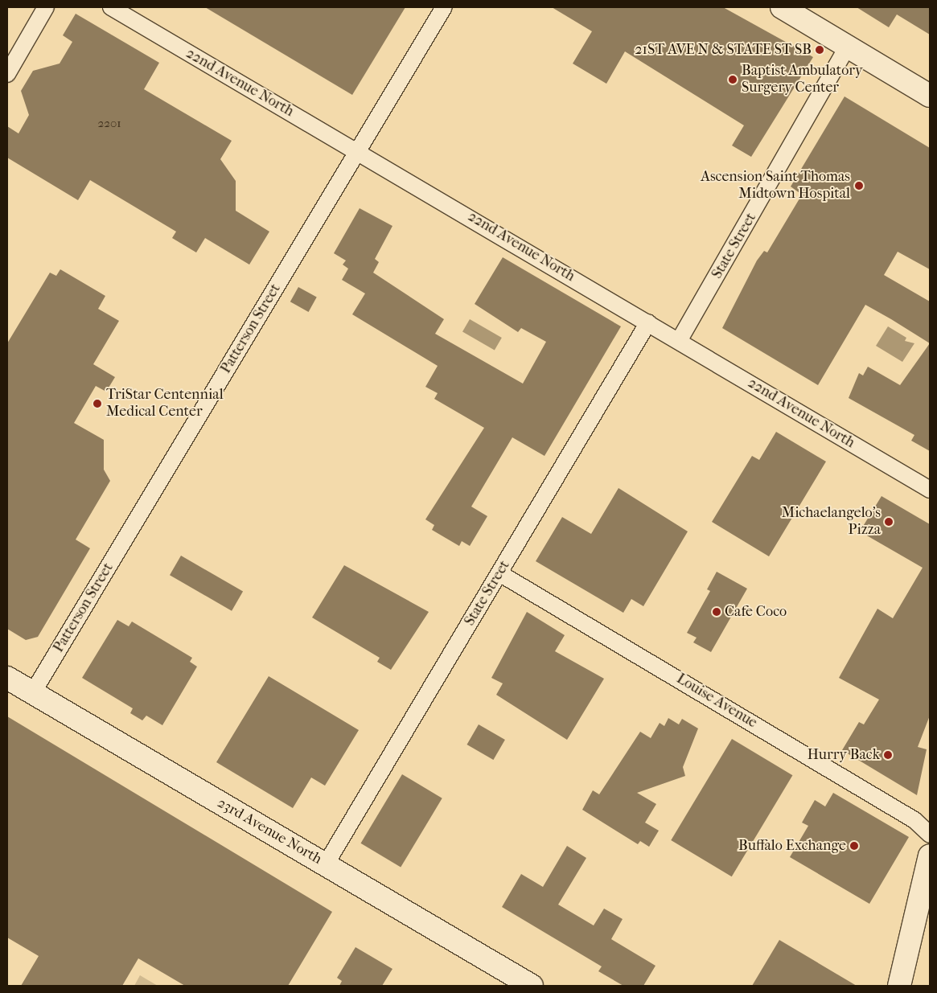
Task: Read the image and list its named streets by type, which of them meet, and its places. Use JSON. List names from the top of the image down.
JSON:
{
  "streets": {
    "street": [
      "22nd Avenue North",
      "State Street",
      "Patterson Street",
      "Louise Avenue",
      "23rd Avenue North"
    ]
  },
  "crossings": [
    ["22nd Avenue North", "State Street"],
    ["22nd Avenue North", "Patterson Street"],
    ["State Street", "Louise Avenue"],
    ["State Street", "23rd Avenue North"],
    ["Patterson Street", "23rd Avenue North"]
  ],
  "places": [
    "21ST AVE N & STATE ST SB",
    "Baptist Ambulatory Surgery Center",
    "Ascension Saint Thomas Midtown Hospital",
    "TriStar Centennial Medical Center",
    "Michaelangelo’s Pizza",
    "Cafe Coco",
    "Hurry Back",
    "Buffalo Exchange"
  ],
  "house_numbers": ["2201"]
}
